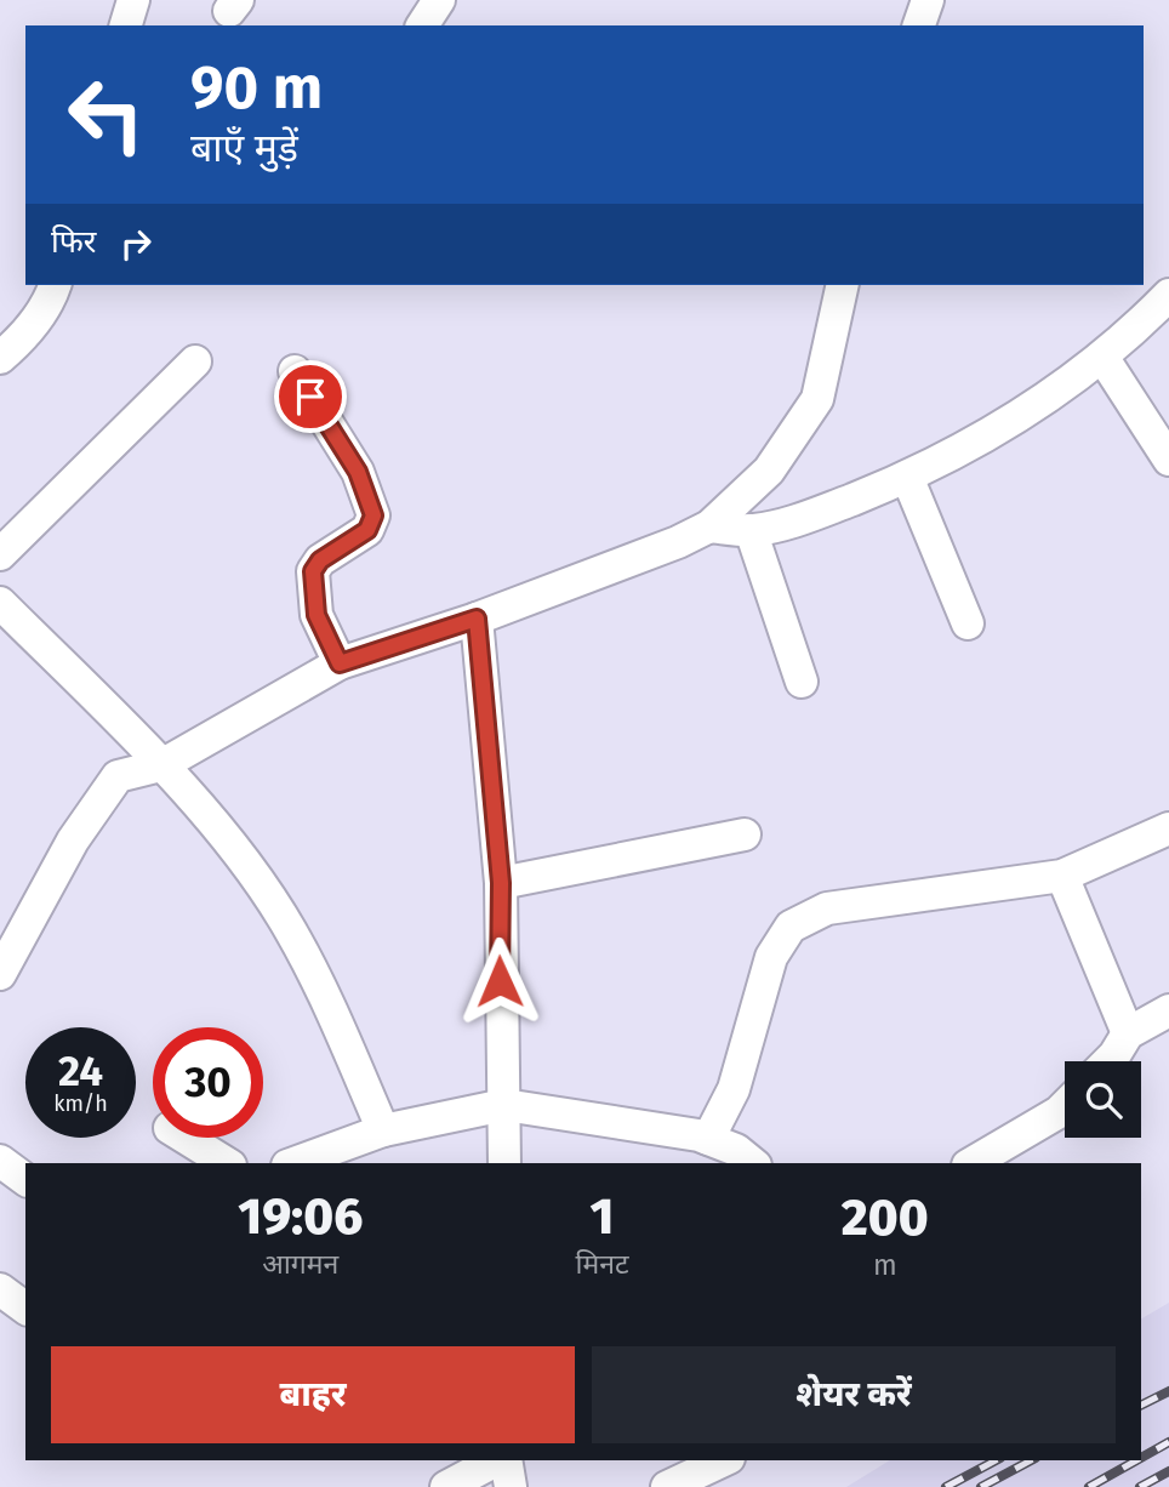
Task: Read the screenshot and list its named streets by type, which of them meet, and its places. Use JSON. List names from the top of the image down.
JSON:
{
  "page": {
    "turn": ["90 m", "बाएँ मुड़ें"],
    "then": "फिर",
    "speed": "24 km/h",
    "limit": "30",
    "eta": [
      "19:06",
      "आगमन",
      "1",
      "मिनट",
      "200",
      "m"
    ],
    "buttons": ["बाहर", "शेयर करें"]
  }
}
